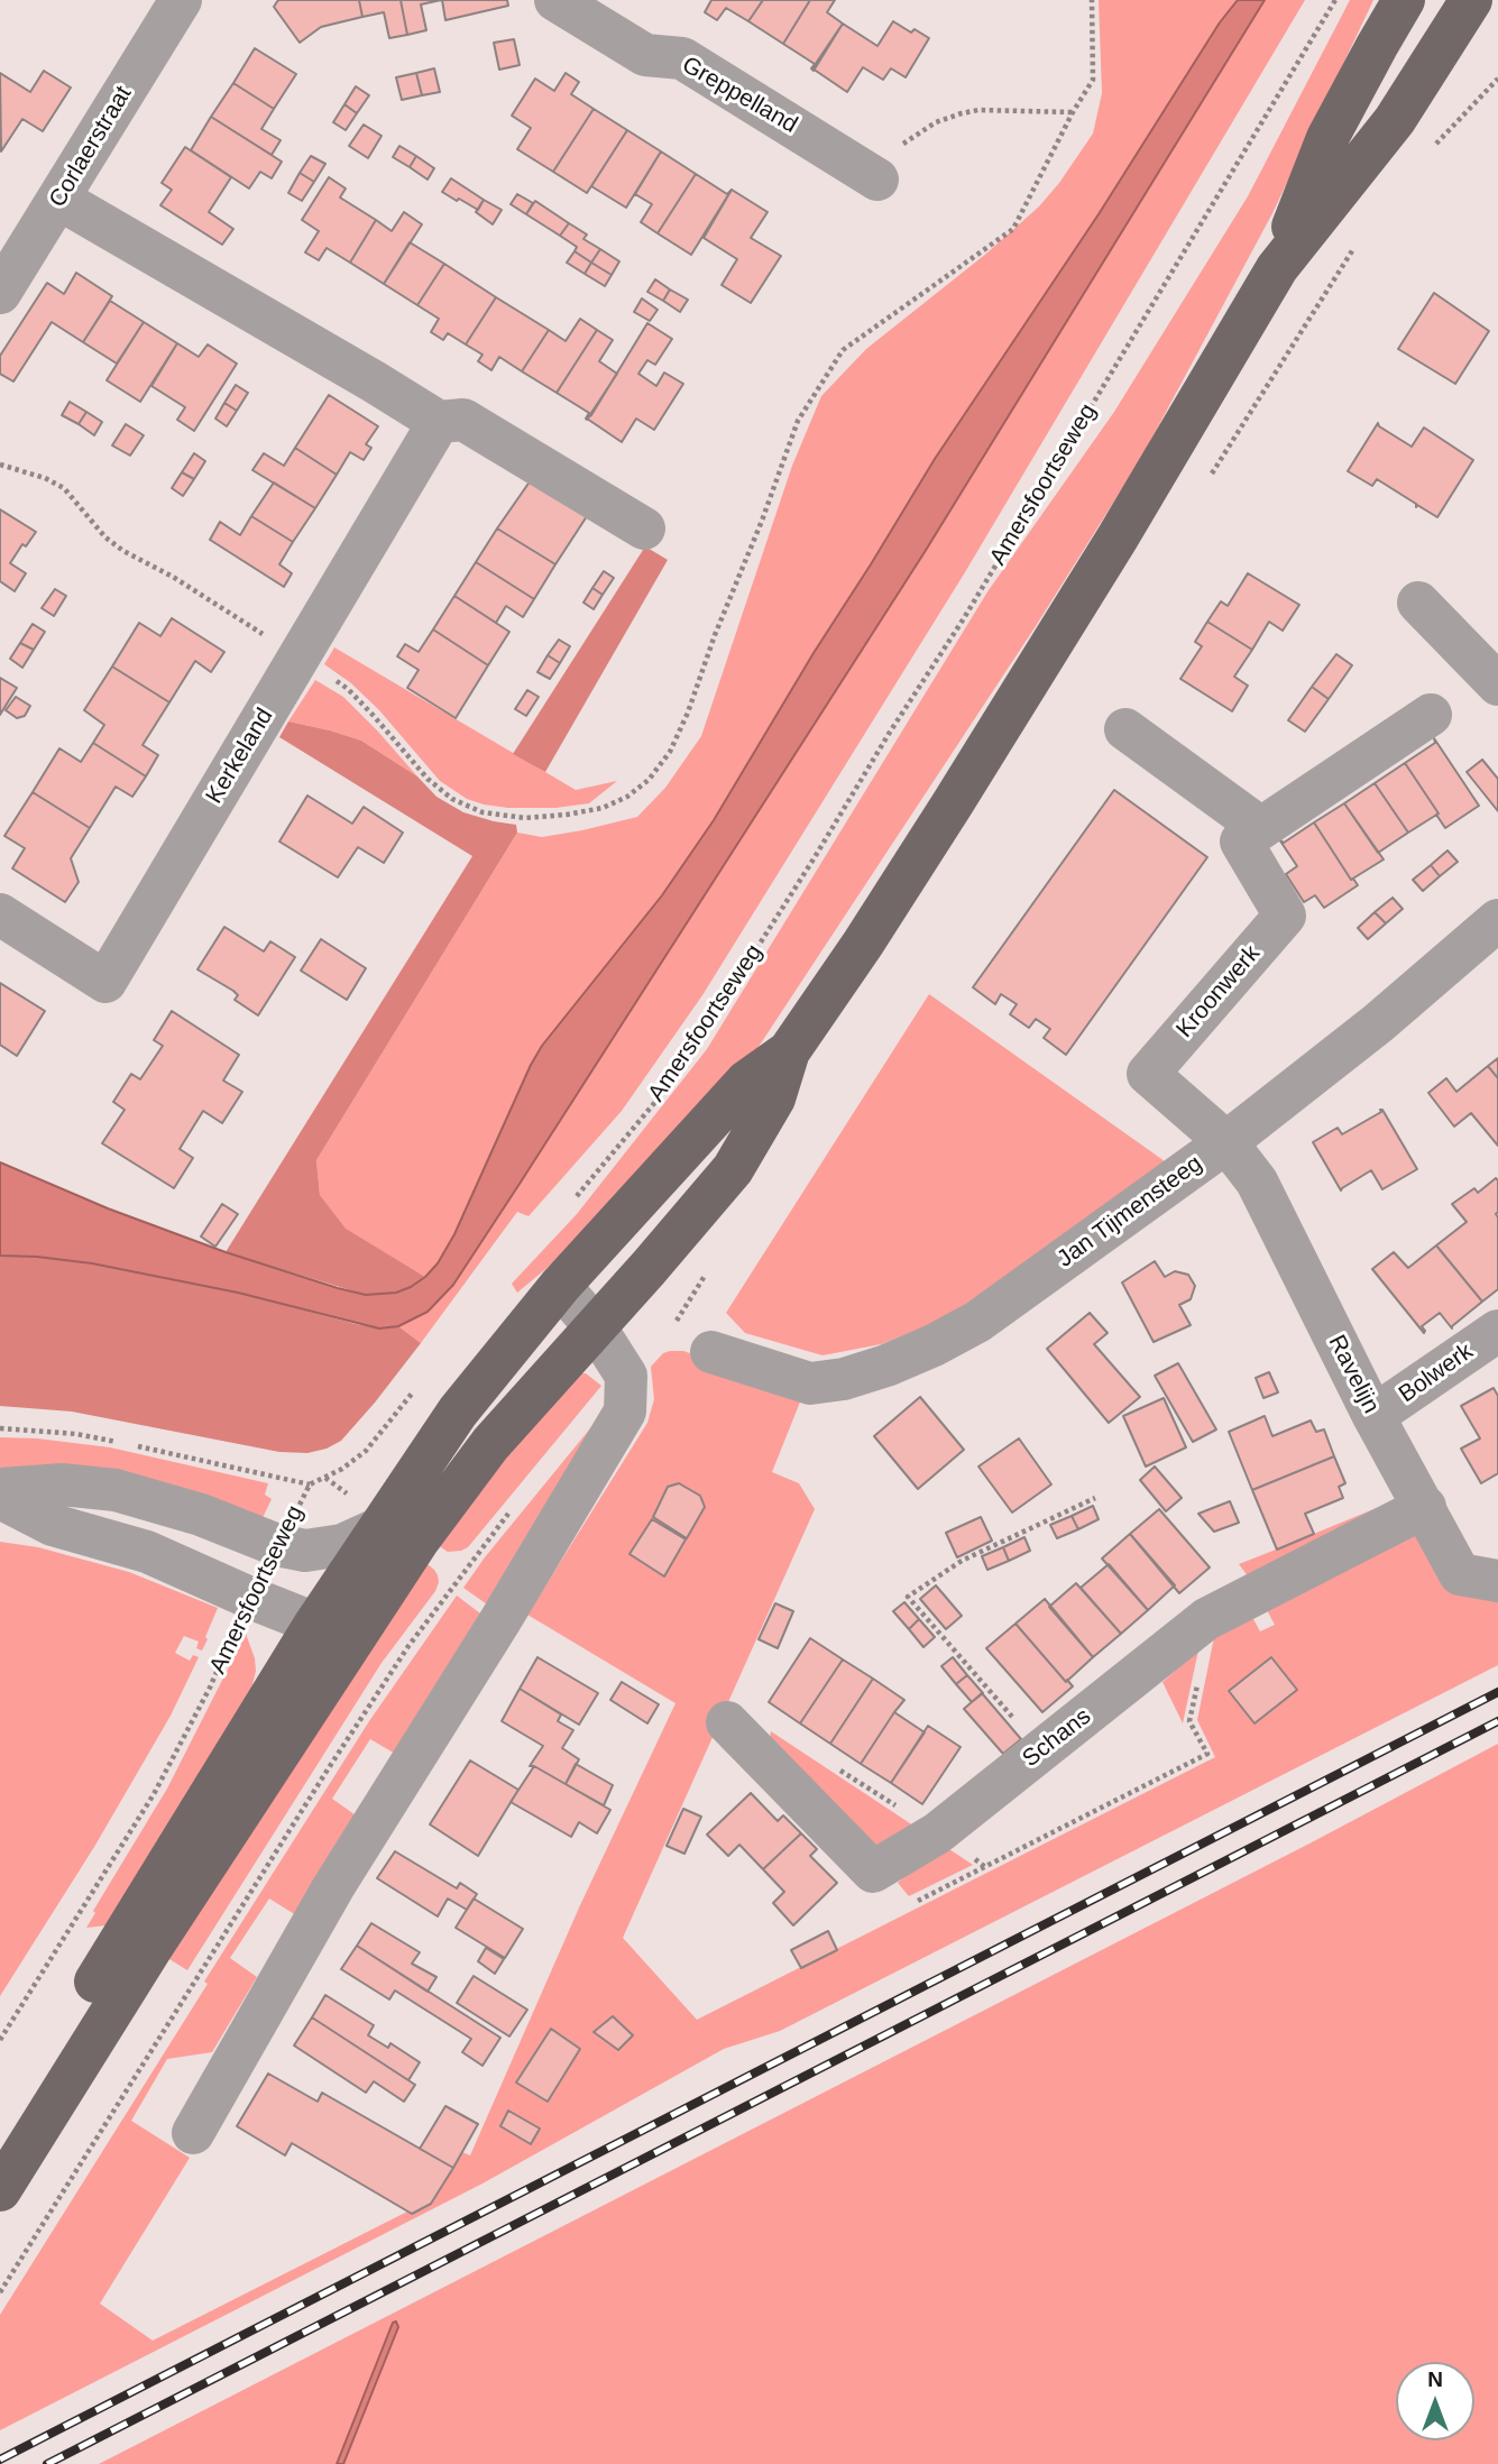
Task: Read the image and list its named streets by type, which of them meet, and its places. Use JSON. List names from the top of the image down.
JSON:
{
  "streets": {
    "street": [
      "Greppelland",
      "Corlaerstraat",
      "Kerkeland",
      "Kroonwerk",
      "Jan Tijmensteeg",
      "Bolwerk",
      "Ravelijn",
      "Schans"
    ],
    "path": ["Amersfoortseweg"]
  },
  "crossings": [
    ["Kroonwerk", "Jan Tijmensteeg"],
    ["Kroonwerk", "Ravelijn"],
    ["Jan Tijmensteeg", "Ravelijn"],
    ["Bolwerk", "Ravelijn"],
    ["Ravelijn", "Schans"]
  ],
  "north": "top"
}
